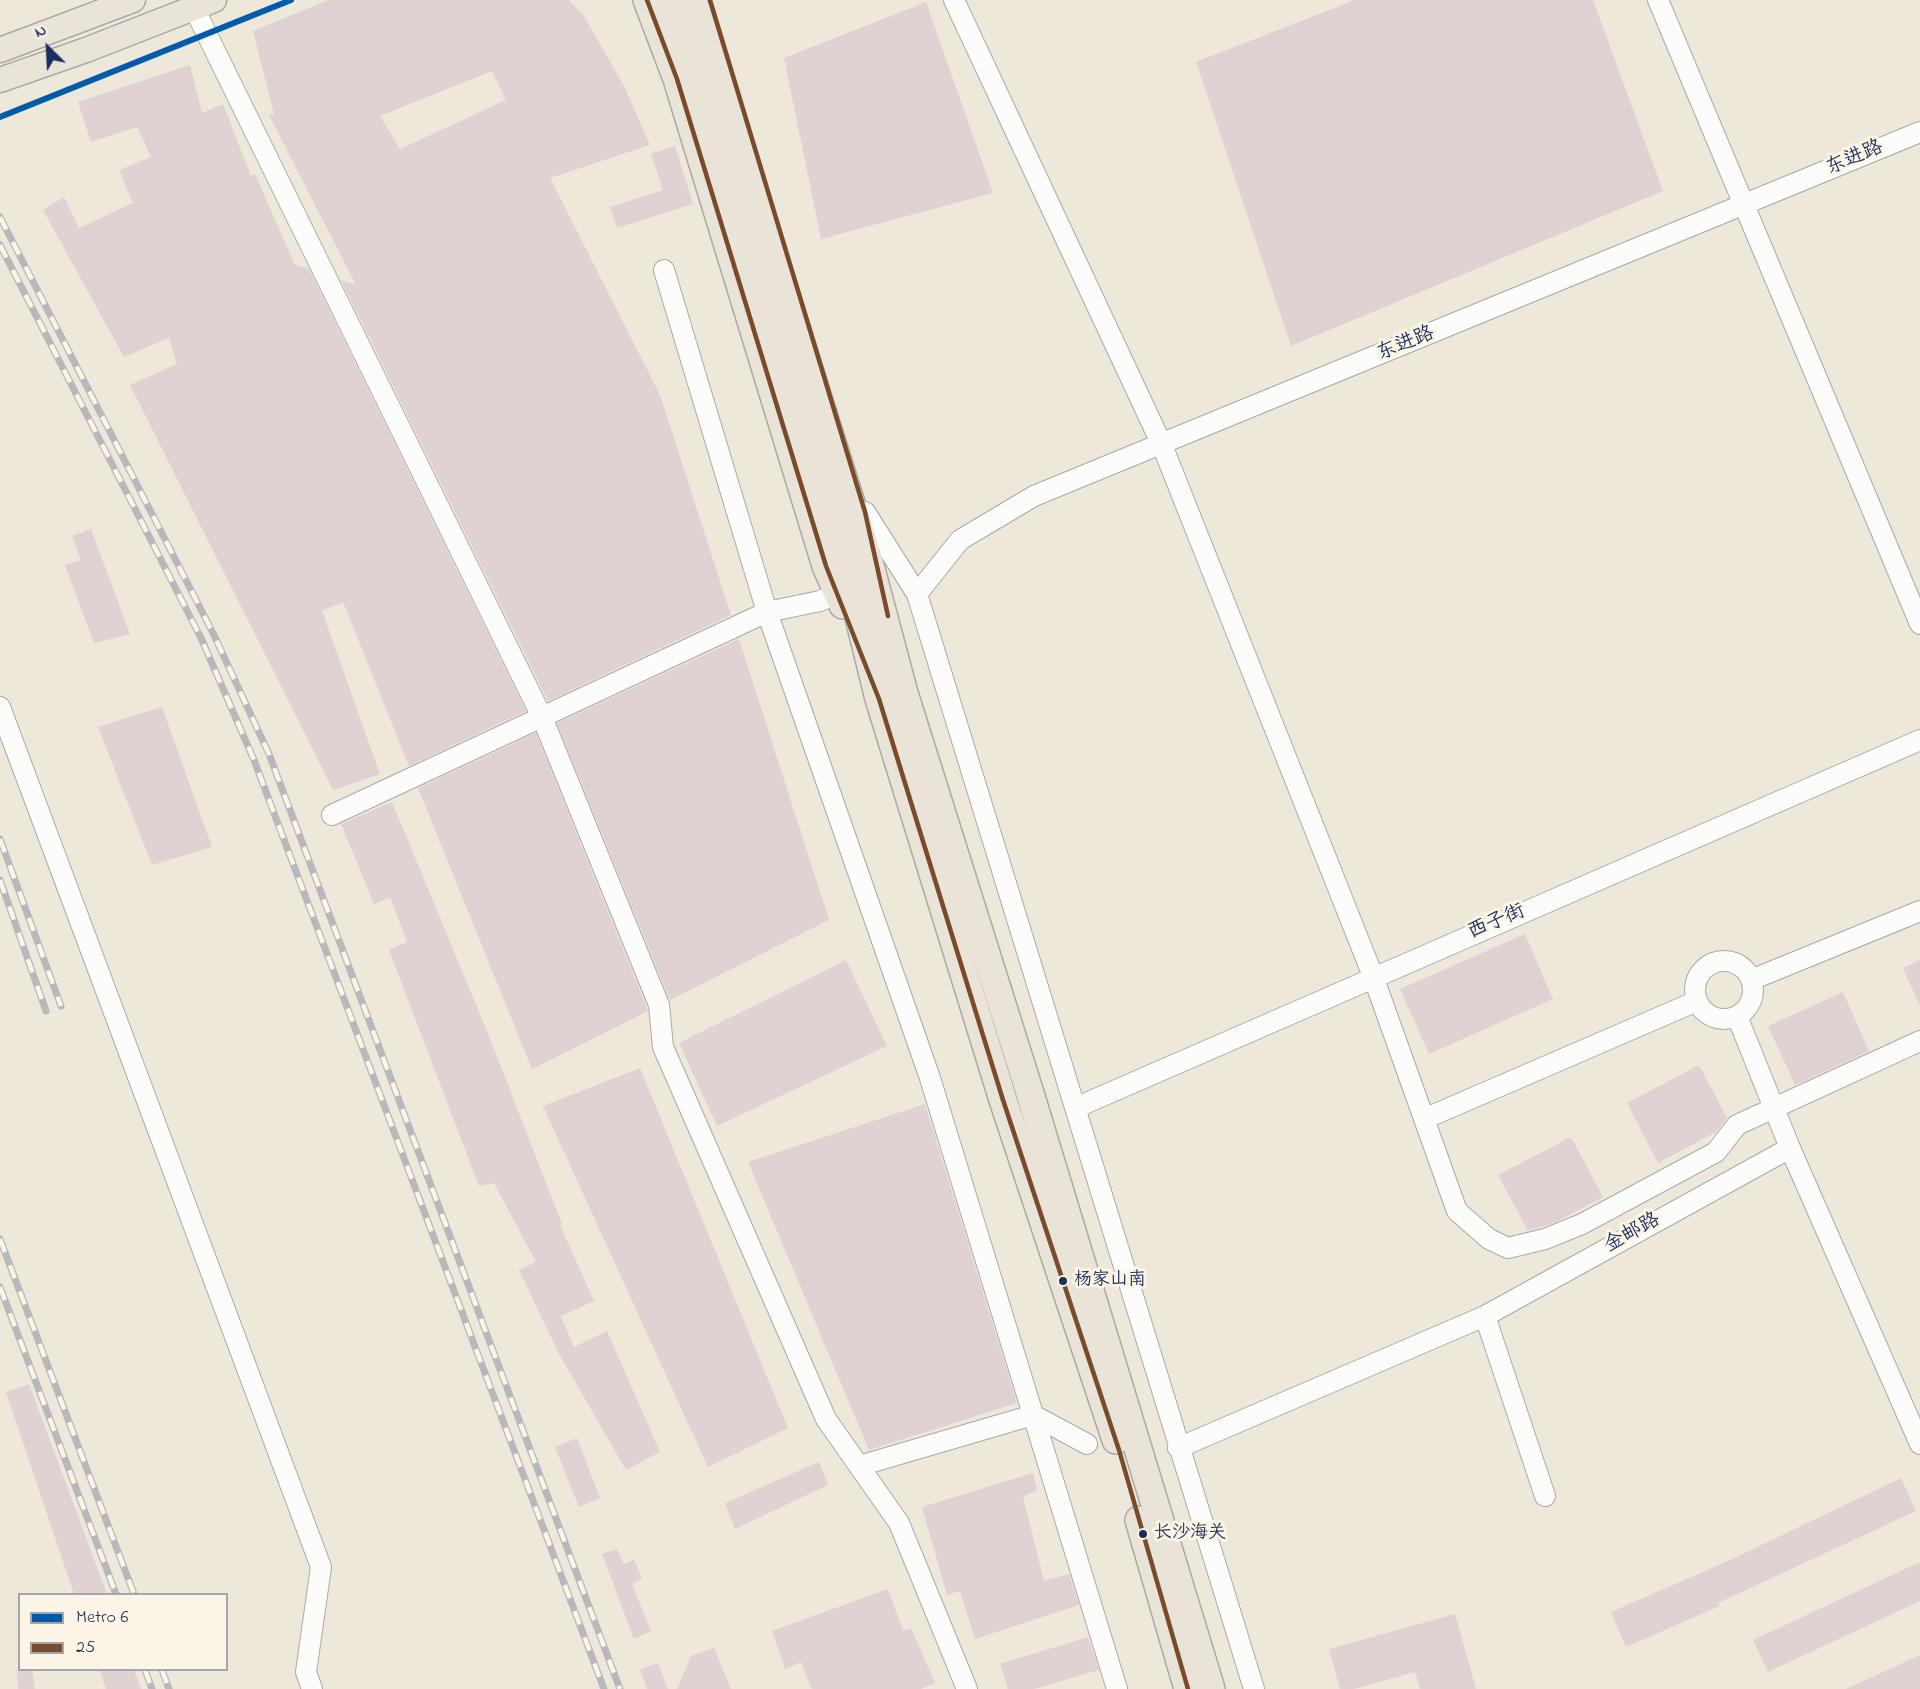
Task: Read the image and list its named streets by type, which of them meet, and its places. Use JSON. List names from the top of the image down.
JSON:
{
  "streets": {
    "street": ["东进路", "西子街", "金邮路"]
  },
  "places": ["杨家山南", "长沙海关"],
  "lines": ["metro line 6", "transit line 25"],
  "legend": ["Metro 6", "25"],
  "north": "top left"
}
